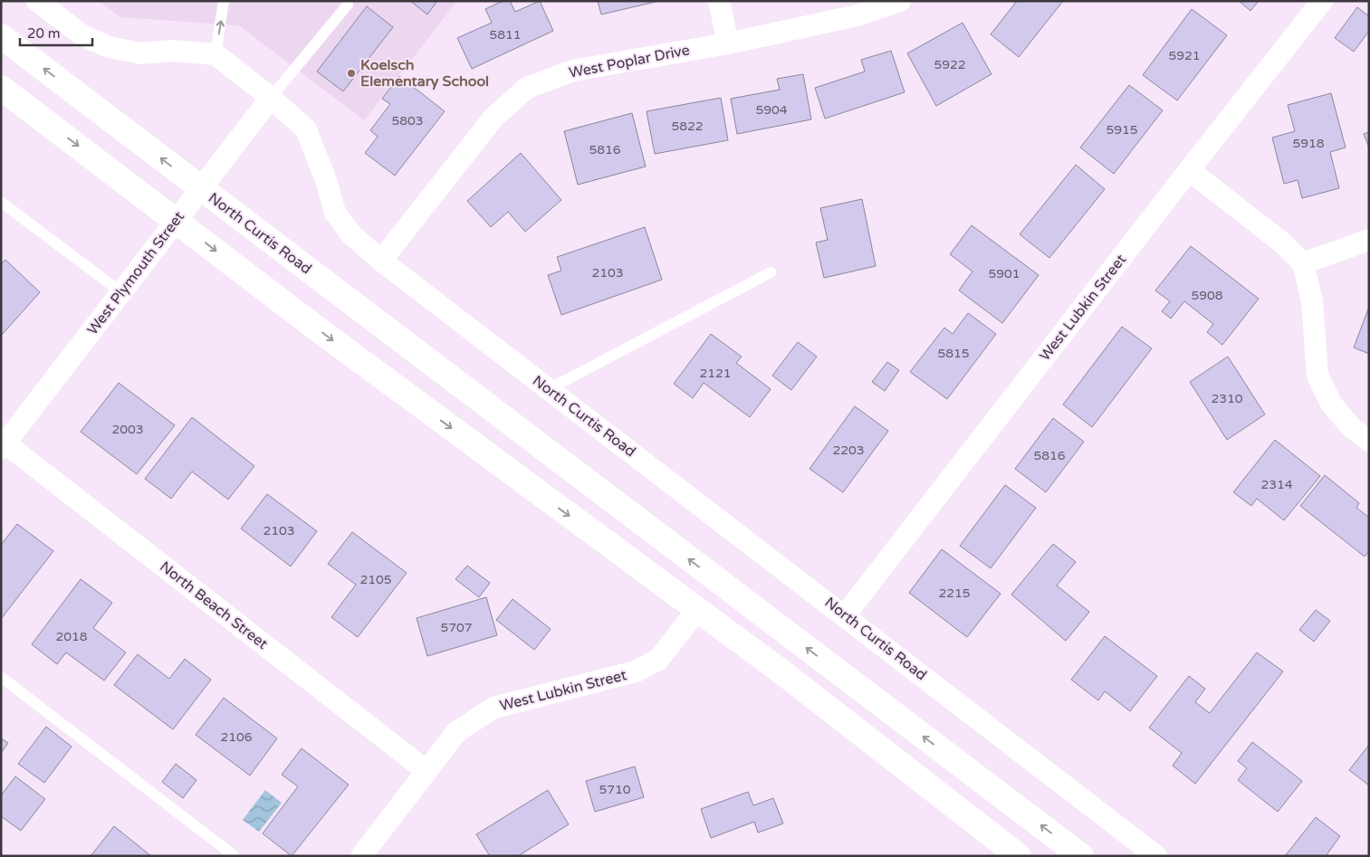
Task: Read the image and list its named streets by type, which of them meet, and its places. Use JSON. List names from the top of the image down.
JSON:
{
  "streets": {
    "main road": ["North Curtis Road"],
    "street": [
      "West Poplar Drive",
      "West Plymouth Street",
      "West Lubkin Street",
      "North Beach Street"
    ]
  },
  "crossings": [
    ["West Poplar Drive", "North Curtis Road"],
    ["North Curtis Road", "West Plymouth Street"],
    ["North Curtis Road", "West Lubkin Street"],
    ["West Plymouth Street", "North Beach Street"],
    ["West Lubkin Street", "North Beach Street"]
  ],
  "places": ["Koelsch Elementary School"],
  "house_numbers": [
    "5811",
    "5921",
    "5922",
    "5904",
    "5803",
    "5822",
    "5915",
    "5918",
    "5816",
    "2103",
    "5901",
    "5908",
    "5815",
    "2121",
    "2310",
    "2003",
    "2203",
    "5816",
    "2314",
    "2103",
    "2105",
    "2215",
    "5707",
    "2018",
    "2106",
    "5710"
  ],
  "scale_bar": "20 m"
}
